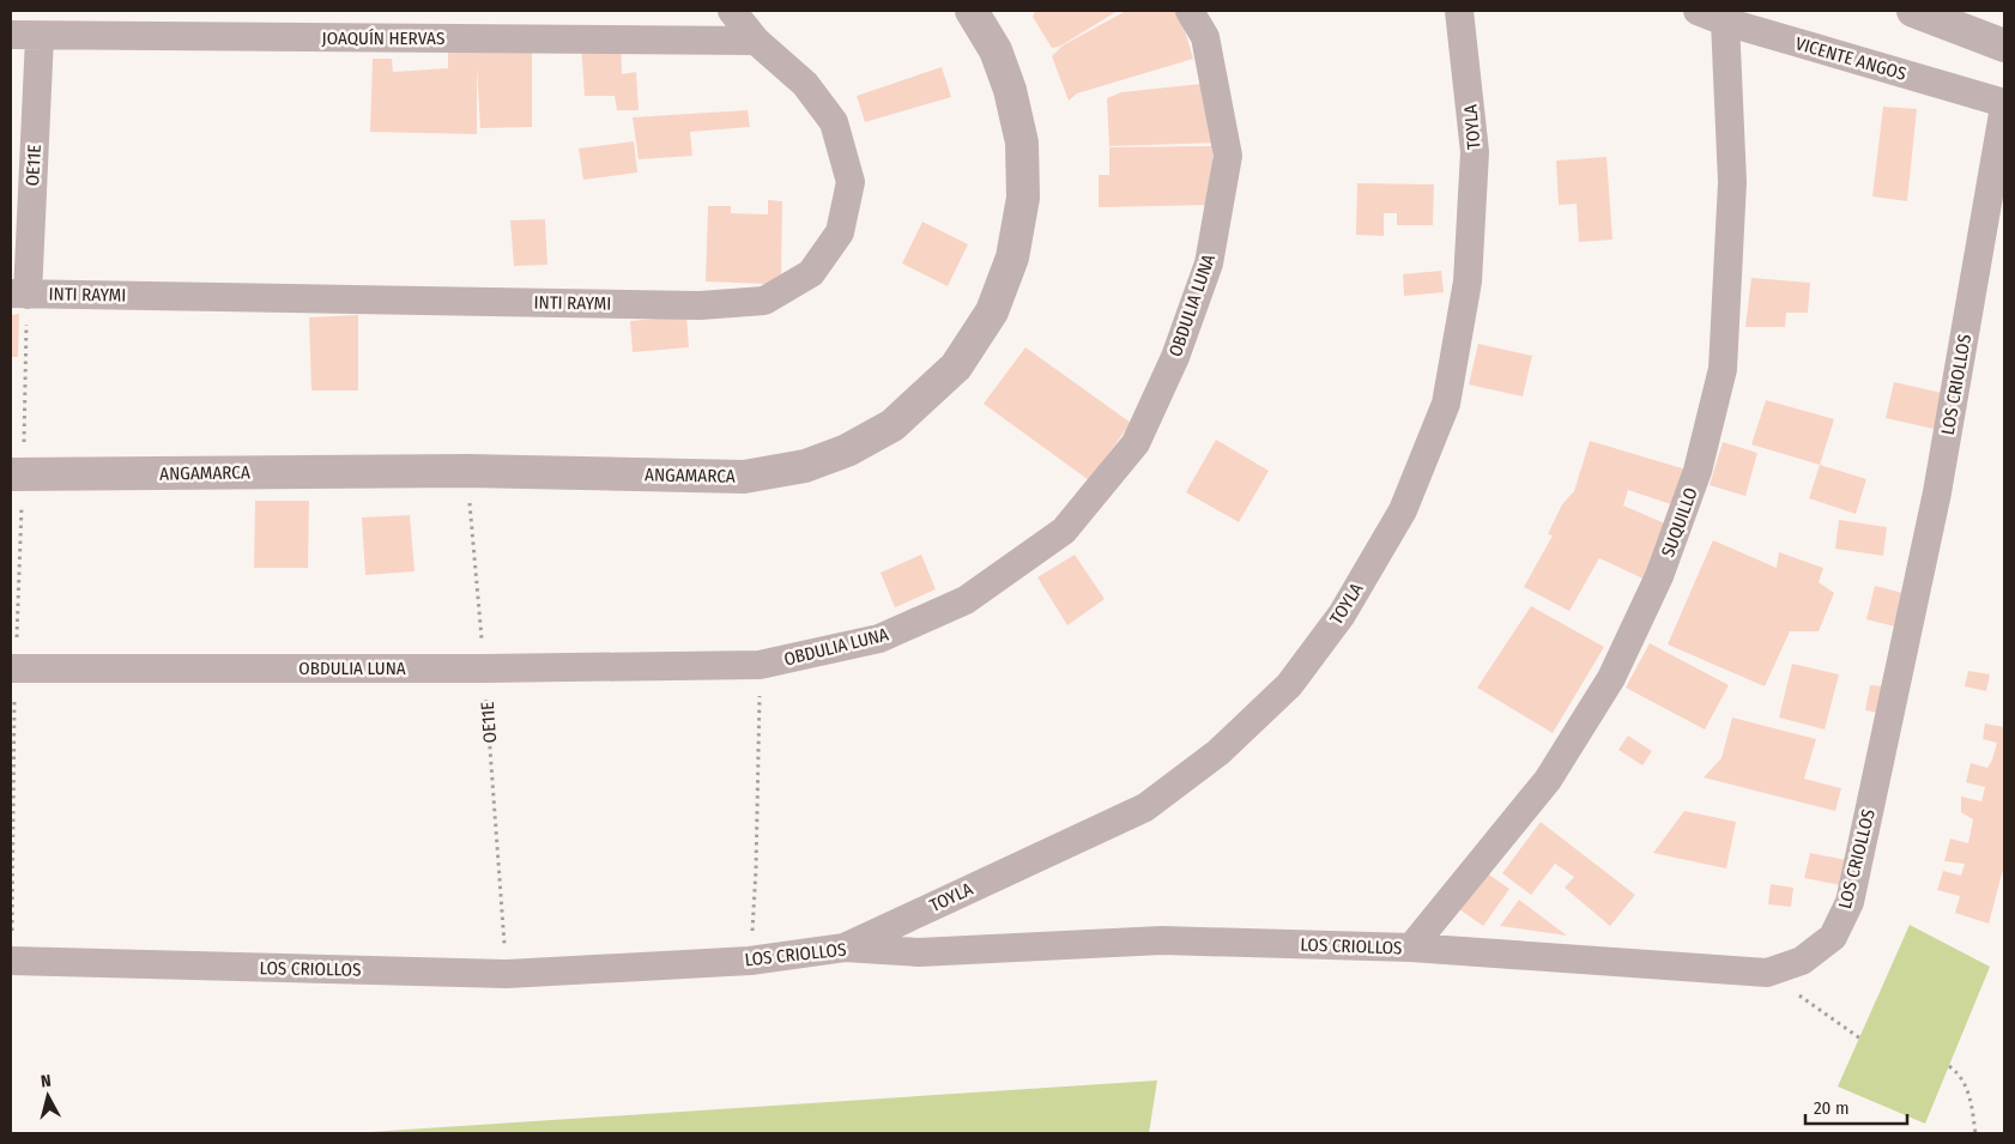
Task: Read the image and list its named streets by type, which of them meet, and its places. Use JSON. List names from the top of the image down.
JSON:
{
  "streets": {
    "street": [
      "JOAQUÍN HERVAS",
      "VICENTE ANGOS",
      "TOYLA",
      "OE11E",
      "INTI RAYMI",
      "OBDULIA LUNA",
      "LOS CRIOLLOS",
      "ANGAMARCA",
      "SUQUILLO"
    ]
  },
  "crossings": [
    ["JOAQUÍN HERVAS", "OE11E"],
    ["JOAQUÍN HERVAS", "INTI RAYMI"],
    ["VICENTE ANGOS", "LOS CRIOLLOS"],
    ["VICENTE ANGOS", "SUQUILLO"],
    ["TOYLA", "LOS CRIOLLOS"],
    ["OE11E", "INTI RAYMI"],
    ["OE11E", "OBDULIA LUNA"],
    ["OE11E", "LOS CRIOLLOS"],
    ["OE11E", "ANGAMARCA"],
    ["LOS CRIOLLOS", "SUQUILLO"]
  ],
  "scale_bar": "20 m",
  "north": "top"
}
